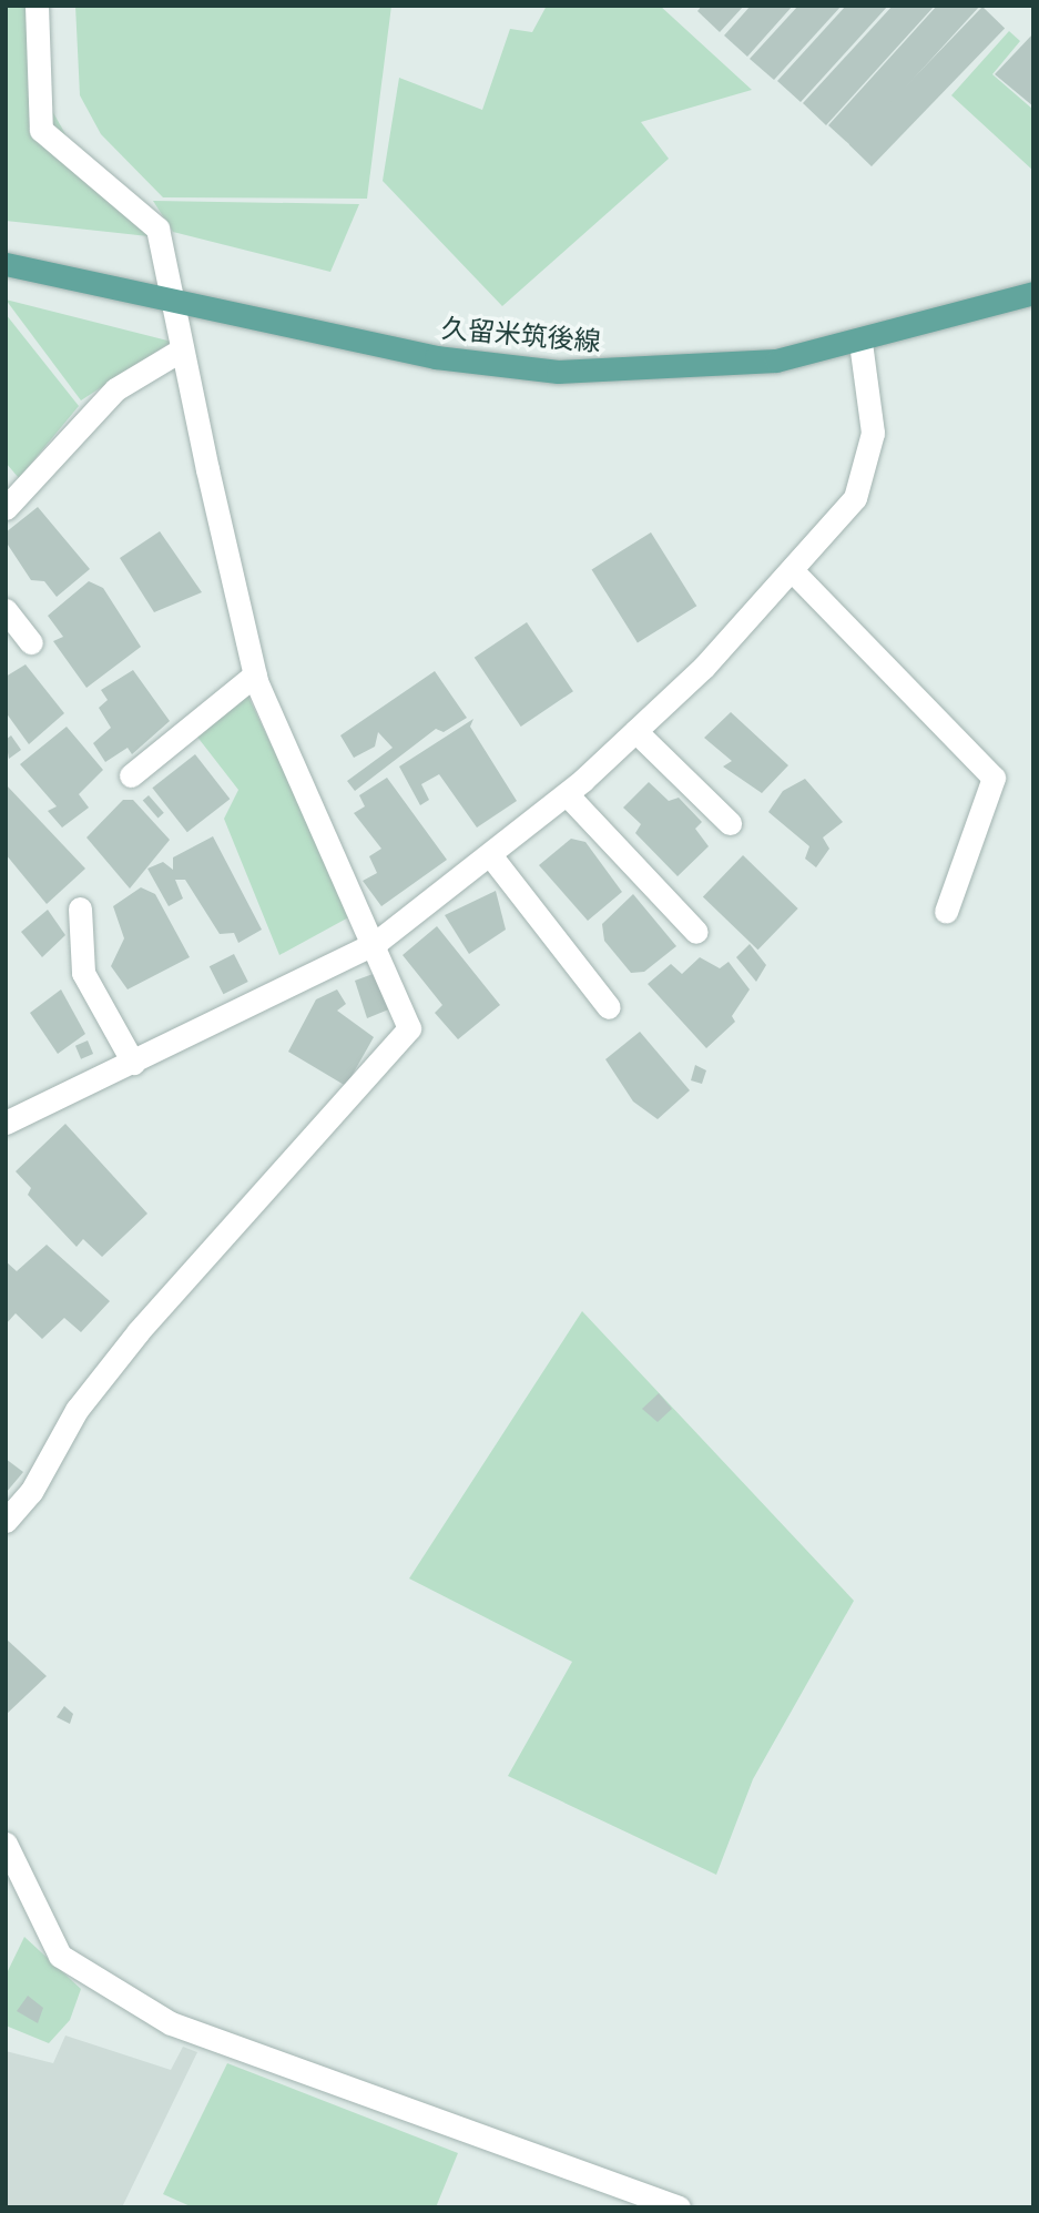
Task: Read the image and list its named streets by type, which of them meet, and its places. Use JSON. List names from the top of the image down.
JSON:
{
  "streets": {
    "main road": ["久留米筑後線"]
  }
}
